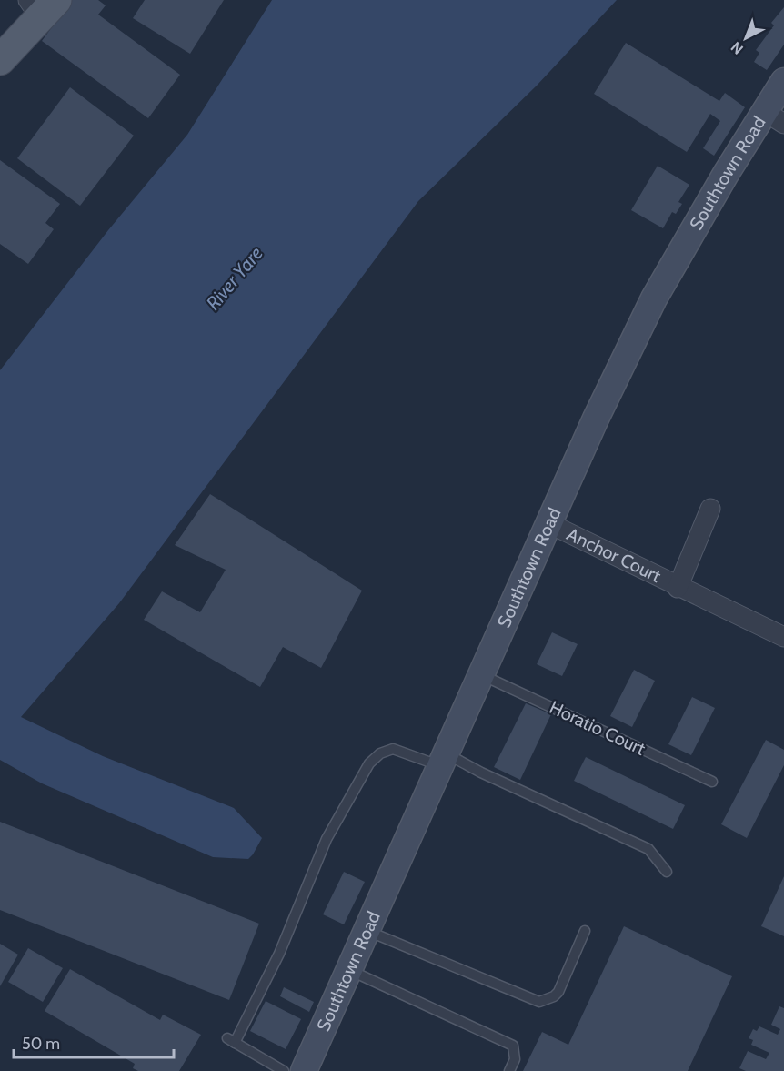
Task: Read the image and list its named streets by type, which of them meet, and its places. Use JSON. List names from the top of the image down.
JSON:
{
  "streets": {
    "street": ["Southtown Road", "Anchor Court"],
    "lane": ["Horatio Court"]
  },
  "crossings": [
    ["Southtown Road", "Anchor Court"],
    ["Southtown Road", "Horatio Court"]
  ],
  "water": ["River Yare"],
  "scale_bar": "50 m",
  "north": "bottom left"
}
